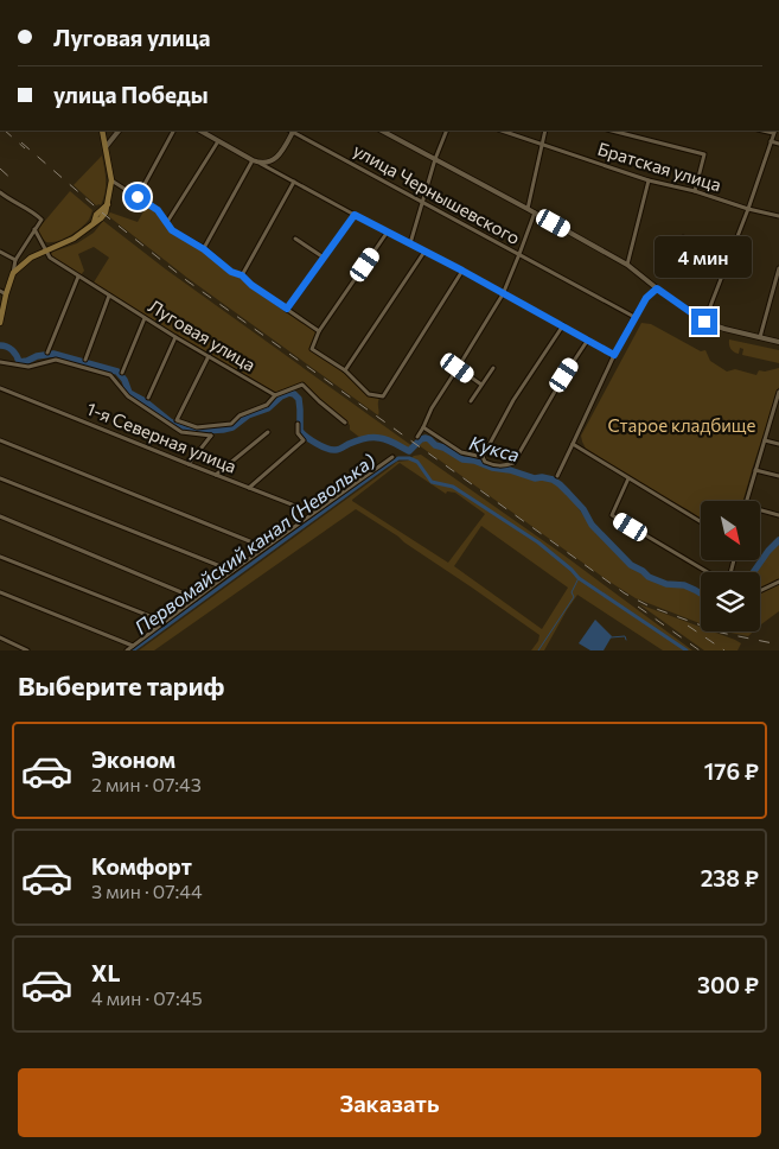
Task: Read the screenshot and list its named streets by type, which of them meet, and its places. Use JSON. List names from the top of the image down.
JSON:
{
  "streets": {
    "street": [
      "Братская улица",
      "улица Чернышевского",
      "Луговая улица",
      "1-я Северная улица"
    ]
  },
  "water": ["Кукса", "Первомайский канал (Неволька)"],
  "parks": ["Старое кладбище"],
  "north": "bottom right",
  "page": {
    "banner": ["Луговая улица", "улица Победы"],
    "bubble": "4 мин",
    "heading": "Выберите тариф",
    "list": [
      {
        "name": "Эконом",
        "note": "2 мин · 07:43",
        "value": "176 ₽"
      },
      {
        "name": "Комфорт",
        "note": "3 мин · 07:44",
        "value": "238 ₽"
      },
      {
        "name": "XL",
        "note": "4 мин · 07:45",
        "value": "300 ₽"
      }
    ],
    "buttons": "Заказать"
  }
}
